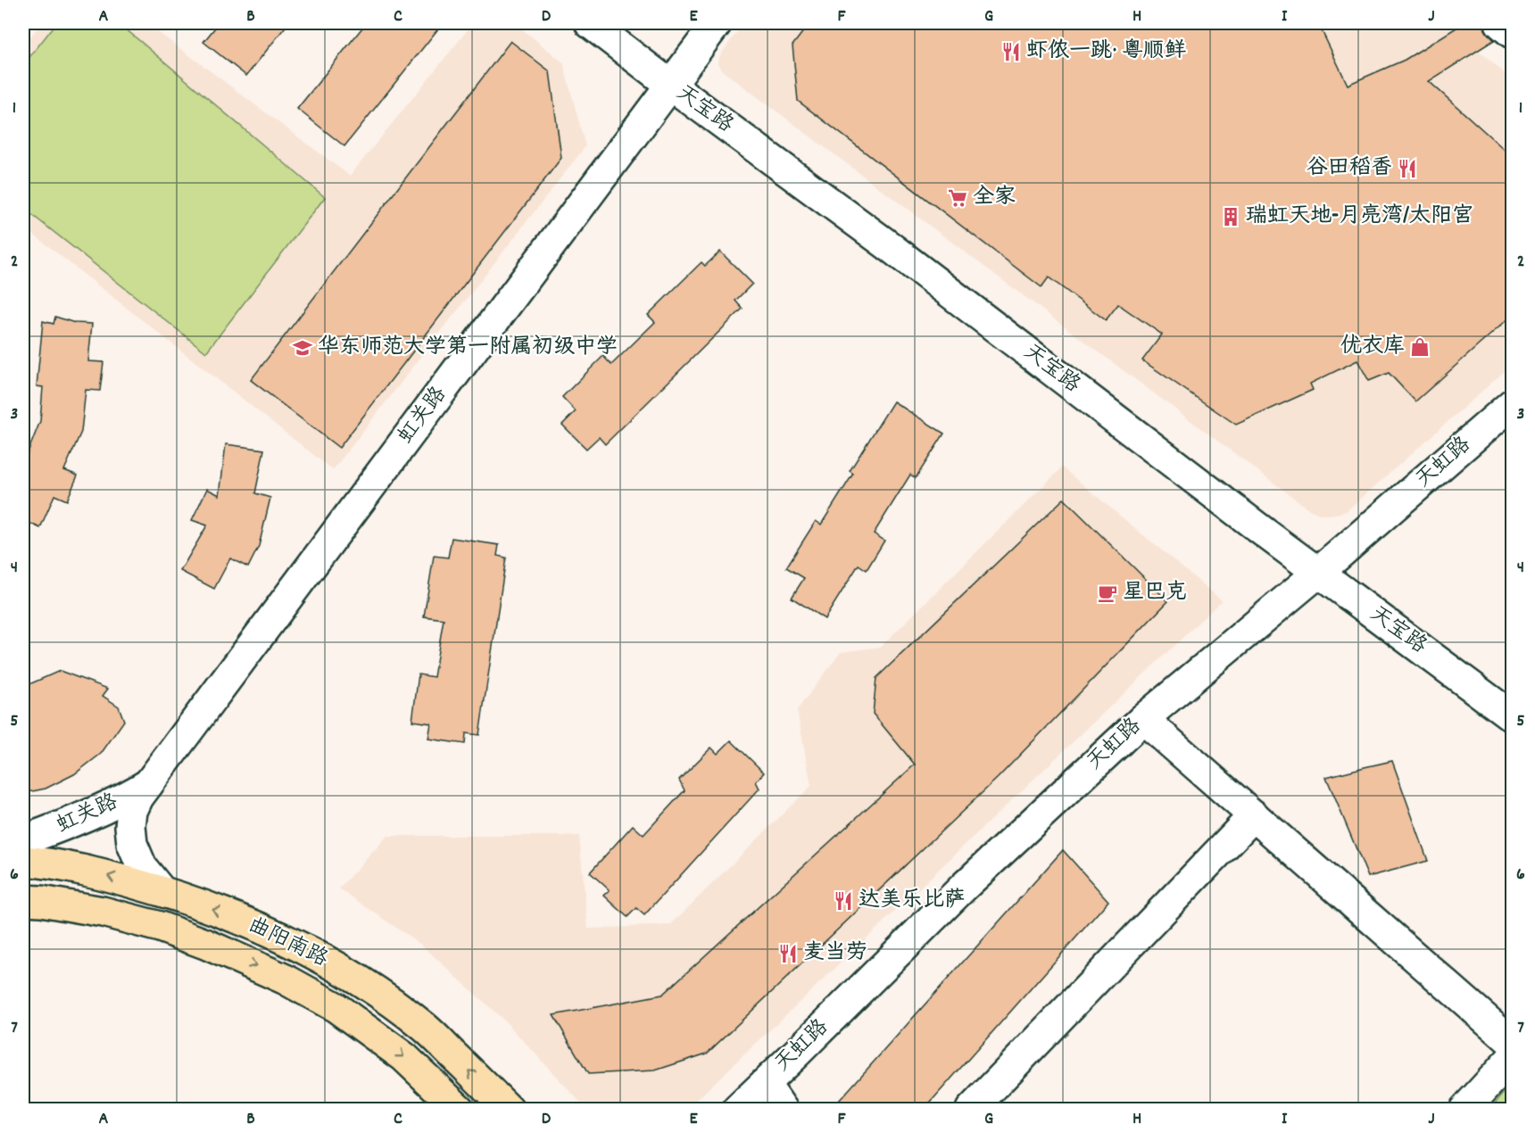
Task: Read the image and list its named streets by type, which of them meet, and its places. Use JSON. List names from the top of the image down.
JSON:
{
  "streets": {
    "main road": ["曲阳南路"],
    "street": ["天宝路", "虹关路", "天虹路"]
  },
  "crossings": [
    ["天宝路", "虹关路"],
    ["天宝路", "天虹路"],
    ["虹关路", "曲阳南路"]
  ],
  "places": {
    "restaurant": [
      "虾侬一跳· 粤顺鲜",
      "谷田稻香",
      "达美乐比萨",
      "麦当劳"
    ],
    "supermarket": ["全家"],
    "building": ["瑞虹天地-月亮湾/太阳宫"],
    "shop": ["优衣库"],
    "school or university": ["华东师范大学第一附属初级中学"],
    "cafe": ["星巴克"]
  },
  "grid": {
    "columns": [
      "A",
      "B",
      "C",
      "D",
      "E",
      "F",
      "G",
      "H",
      "I",
      "J"
    ],
    "rows": [
      "1",
      "2",
      "3",
      "4",
      "5",
      "6",
      "7"
    ]
  }
}
